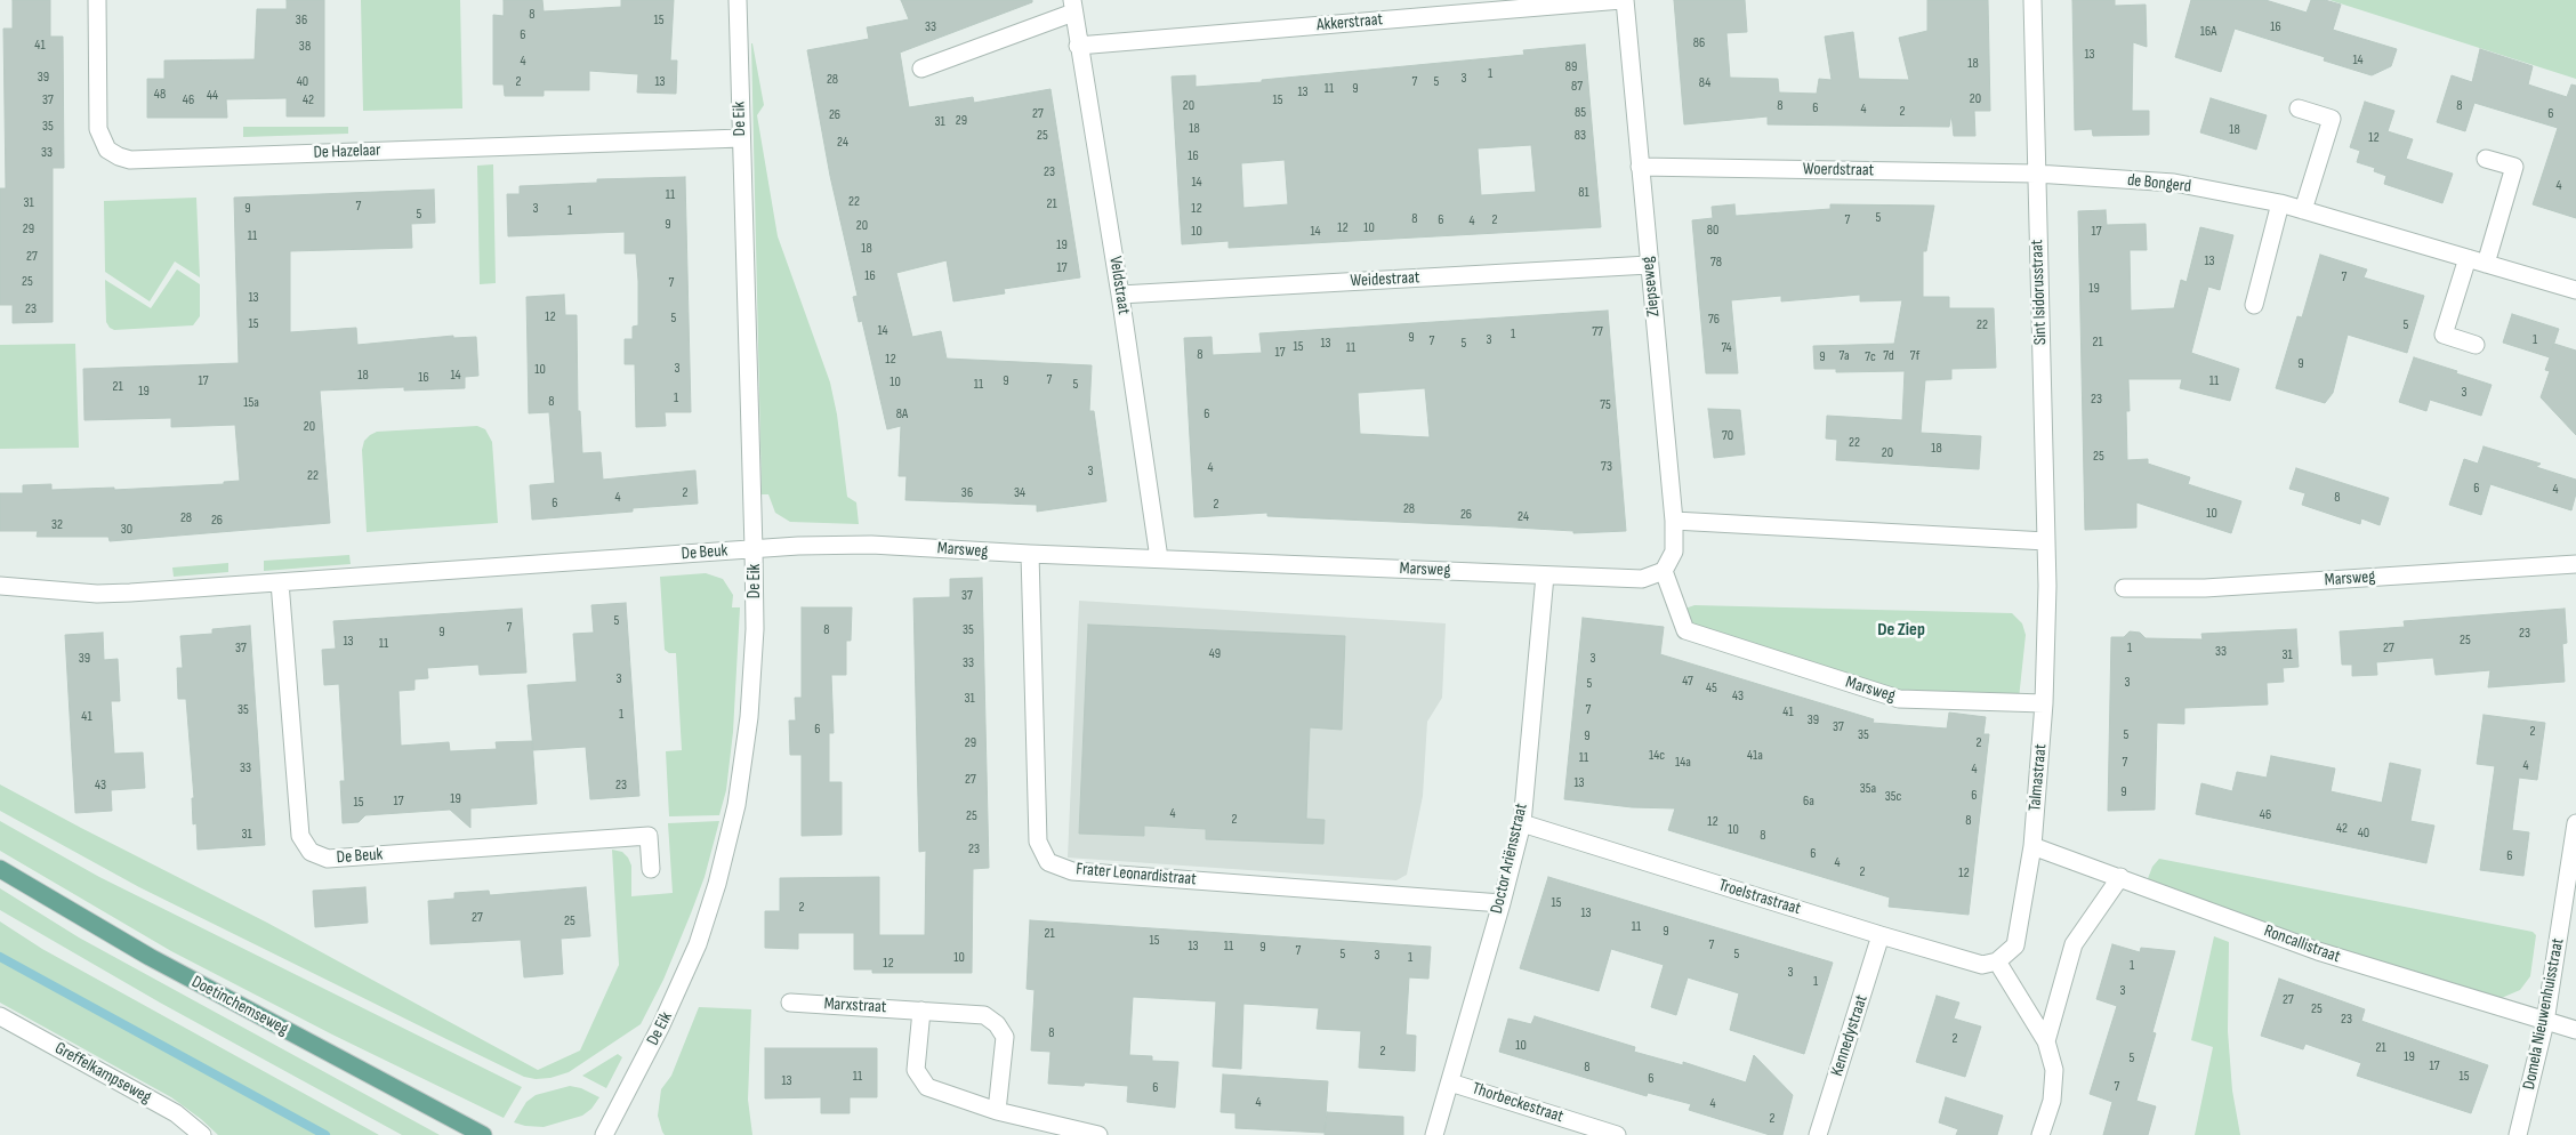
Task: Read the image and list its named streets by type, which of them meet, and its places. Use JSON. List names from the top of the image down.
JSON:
{
  "streets": {
    "main road": ["Doetinchemseweg"],
    "street": [
      "Akkerstraat",
      "De Eik",
      "De Hazelaar",
      "Woerdstraat",
      "de Bongerd",
      "Weidestraat",
      "Veldstraat",
      "Ziepseweg",
      "Sint Isidorusstraat",
      "Marsweg",
      "De Beuk",
      "Talmastraat",
      "Doctor Ariënsstraat",
      "Frater Leonardistraat",
      "Troelstrastraat",
      "Roncallistraat",
      "Marxstraat",
      "Domela Nieuwenhuisstraat",
      "Kennedystraat",
      "Greffelkampseweg",
      "Thorbeckestraat"
    ]
  },
  "crossings": [
    ["Akkerstraat", "Veldstraat"],
    ["De Eik", "De Hazelaar"],
    ["De Eik", "Marsweg"],
    ["De Eik", "De Beuk"],
    ["Woerdstraat", "de Bongerd"],
    ["Woerdstraat", "Ziepseweg"],
    ["Woerdstraat", "Sint Isidorusstraat"],
    ["de Bongerd", "Sint Isidorusstraat"],
    ["Weidestraat", "Veldstraat"],
    ["Weidestraat", "Ziepseweg"],
    ["Veldstraat", "Marsweg"],
    ["Ziepseweg", "Marsweg"],
    ["Sint Isidorusstraat", "Talmastraat"],
    ["Marsweg", "De Beuk"],
    ["Marsweg", "Talmastraat"],
    ["Marsweg", "Doctor Ariënsstraat"],
    ["Marsweg", "Frater Leonardistraat"],
    ["Talmastraat", "Troelstrastraat"],
    ["Talmastraat", "Roncallistraat"],
    ["Doctor Ariënsstraat", "Frater Leonardistraat"],
    ["Doctor Ariënsstraat", "Troelstrastraat"],
    ["Doctor Ariënsstraat", "Thorbeckestraat"],
    ["Troelstrastraat", "Kennedystraat"],
    ["Roncallistraat", "Domela Nieuwenhuisstraat"]
  ],
  "districts": ["De Ziep"],
  "house_numbers": [
    "8",
    "36",
    "15",
    "33",
    "16",
    "16A",
    "6",
    "86",
    "41",
    "38",
    "13",
    "14",
    "4",
    "18",
    "89",
    "1",
    "39",
    "3",
    "28",
    "40",
    "2",
    "13",
    "7",
    "5",
    "84",
    "87",
    "11",
    "9",
    "13",
    "48",
    "44",
    "20",
    "37",
    "46",
    "42",
    "15",
    "20",
    "8",
    "8",
    "6",
    "4",
    "2",
    "85",
    "27",
    "6",
    "26",
    "29",
    "31",
    "35",
    "18",
    "18",
    "25",
    "83",
    "12",
    "24",
    "33",
    "16",
    "23",
    "14",
    "4",
    "81",
    "11",
    "22",
    "31",
    "21",
    "7",
    "9",
    "3",
    "12",
    "1",
    "5",
    "5",
    "8",
    "6",
    "2",
    "7",
    "4",
    "9",
    "20",
    "12",
    "10",
    "29",
    "80",
    "10",
    "14",
    "17",
    "11",
    "19",
    "18",
    "27",
    "13",
    "78",
    "17",
    "16",
    "7",
    "25",
    "7",
    "19",
    "13",
    "23",
    "12",
    "5",
    "76",
    "15",
    "22",
    "5",
    "14",
    "77",
    "1",
    "9",
    "3",
    "1",
    "7",
    "21",
    "13",
    "5",
    "15",
    "11",
    "74",
    "17",
    "8",
    "7a",
    "7d",
    "7f",
    "9",
    "7c",
    "12",
    "9",
    "3",
    "10",
    "18",
    "14",
    "16",
    "7",
    "17",
    "9",
    "11",
    "10",
    "11",
    "5",
    "21",
    "19",
    "3",
    "1",
    "23",
    "8",
    "15a",
    "75",
    "8A",
    "6",
    "20",
    "70",
    "22",
    "18",
    "20",
    "25",
    "73",
    "4",
    "3",
    "22",
    "6",
    "4",
    "2",
    "36",
    "34",
    "4",
    "8",
    "6",
    "2",
    "28",
    "10",
    "26",
    "24",
    "28",
    "26",
    "32",
    "30",
    "37",
    "5",
    "7",
    "8",
    "35",
    "9",
    "23",
    "25",
    "13",
    "11",
    "37",
    "1",
    "27",
    "33",
    "49",
    "31",
    "39",
    "3",
    "33",
    "3",
    "47",
    "3",
    "5",
    "45",
    "43",
    "31",
    "35",
    "7",
    "41",
    "1",
    "41",
    "39",
    "37",
    "6",
    "2",
    "35",
    "5",
    "9",
    "29",
    "2",
    "14c",
    "41a",
    "11",
    "14a",
    "7",
    "4",
    "33",
    "4",
    "27",
    "13",
    "43",
    "23",
    "35a",
    "9",
    "6",
    "35c",
    "19",
    "17",
    "6a",
    "15",
    "4",
    "46",
    "25",
    "2",
    "8",
    "12",
    "42",
    "10",
    "40",
    "31",
    "8",
    "23",
    "6",
    "6",
    "4",
    "2",
    "12",
    "15",
    "2",
    "13",
    "27",
    "25",
    "11",
    "9",
    "21",
    "15",
    "7",
    "13",
    "11",
    "9",
    "7",
    "5",
    "5",
    "3",
    "10",
    "1",
    "12",
    "1",
    "3",
    "1",
    "3",
    "27",
    "25",
    "23",
    "8",
    "2",
    "10",
    "21",
    "2",
    "19",
    "5",
    "17",
    "8",
    "11",
    "15",
    "6",
    "13",
    "7",
    "6",
    "4",
    "4",
    "2"
  ]
}
